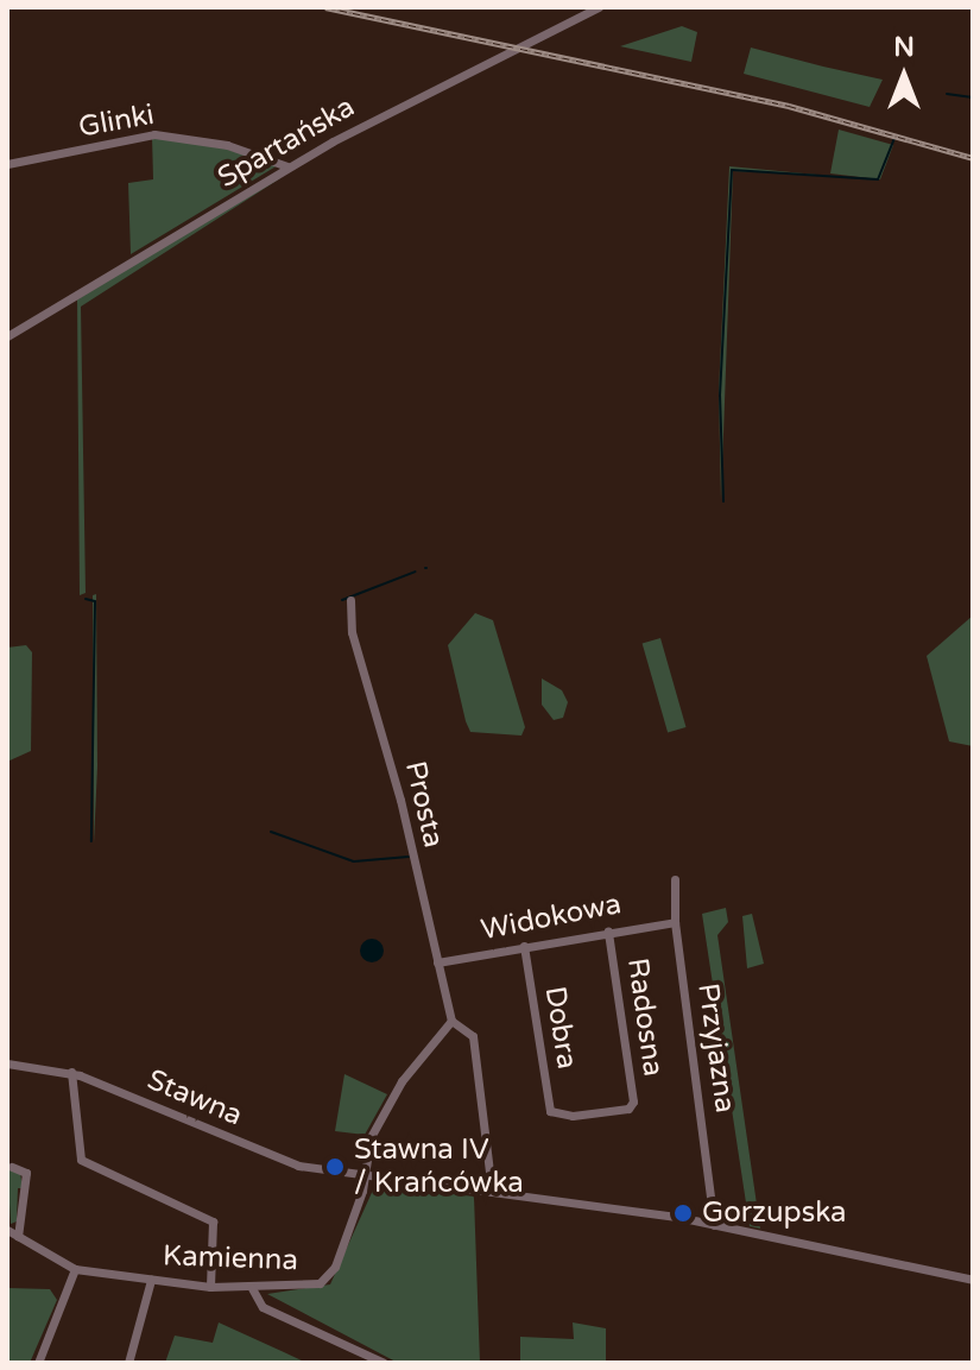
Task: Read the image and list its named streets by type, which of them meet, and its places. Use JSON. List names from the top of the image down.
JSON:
{
  "streets": {
    "street": [
      "Glinki",
      "Spartańska",
      "Prosta",
      "Widokowa",
      "Radosna",
      "Dobra",
      "Przyjazna",
      "Stawna",
      "Kamienna"
    ]
  },
  "crossings": [
    ["Glinki", "Spartańska"],
    ["Prosta", "Widokowa"],
    ["Widokowa", "Radosna"],
    ["Widokowa", "Dobra"],
    ["Widokowa", "Przyjazna"],
    ["Radosna", "Dobra"],
    ["Stawna", "Kamienna"]
  ],
  "places": ["Stawna IV / Krańcówka", "Gorzupska"],
  "north": "top"
}
